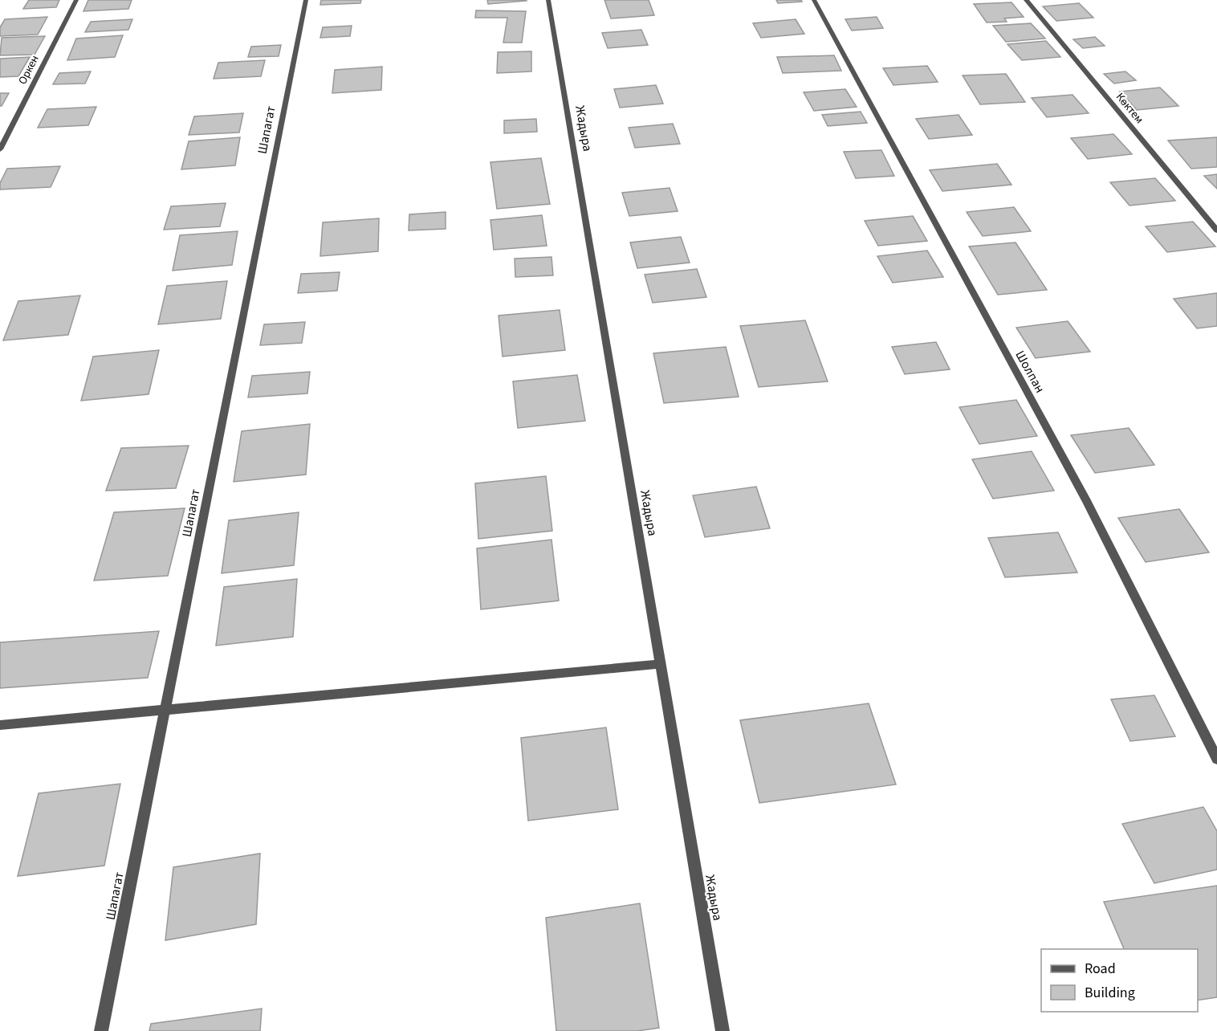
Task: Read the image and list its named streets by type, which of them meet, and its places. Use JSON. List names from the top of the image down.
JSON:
{
  "streets": {
    "street": [
      "Оркен",
      "Көктем",
      "Жадыра",
      "Шапагат",
      "Шолпан"
    ]
  },
  "legend": ["Road", "Building"]
}
